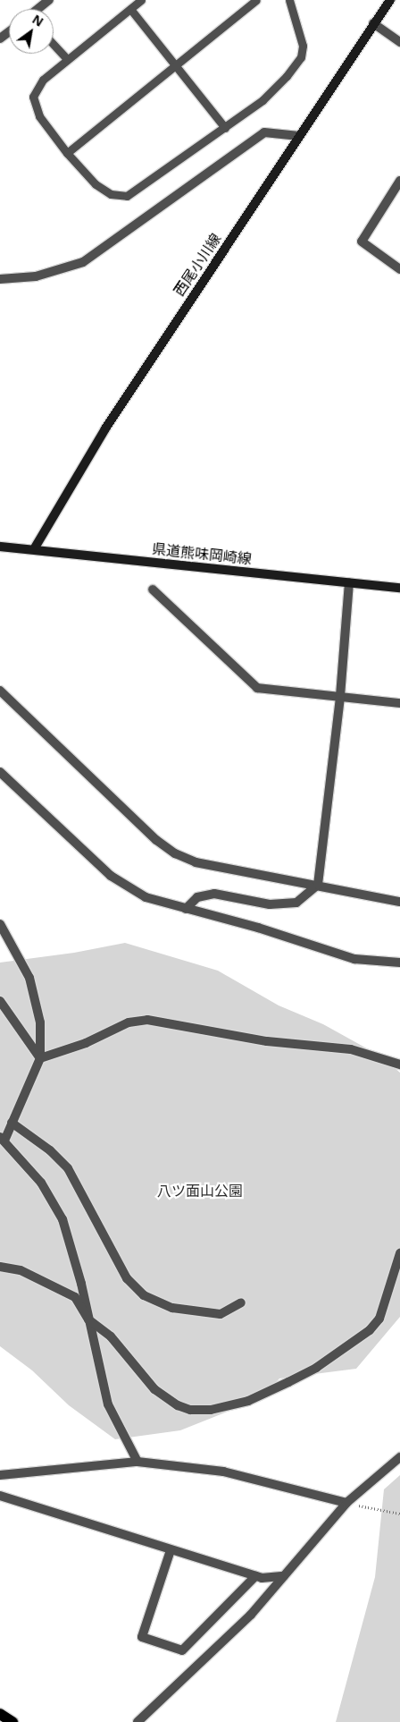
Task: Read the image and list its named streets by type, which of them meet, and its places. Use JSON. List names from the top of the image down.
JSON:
{
  "streets": {
    "main road": ["西尾小川線", "県道熊味岡崎線"]
  },
  "crossings": [
    ["西尾小川線", "県道熊味岡崎線"]
  ],
  "parks": ["八ツ面山公園"],
  "north": "top right"
}
